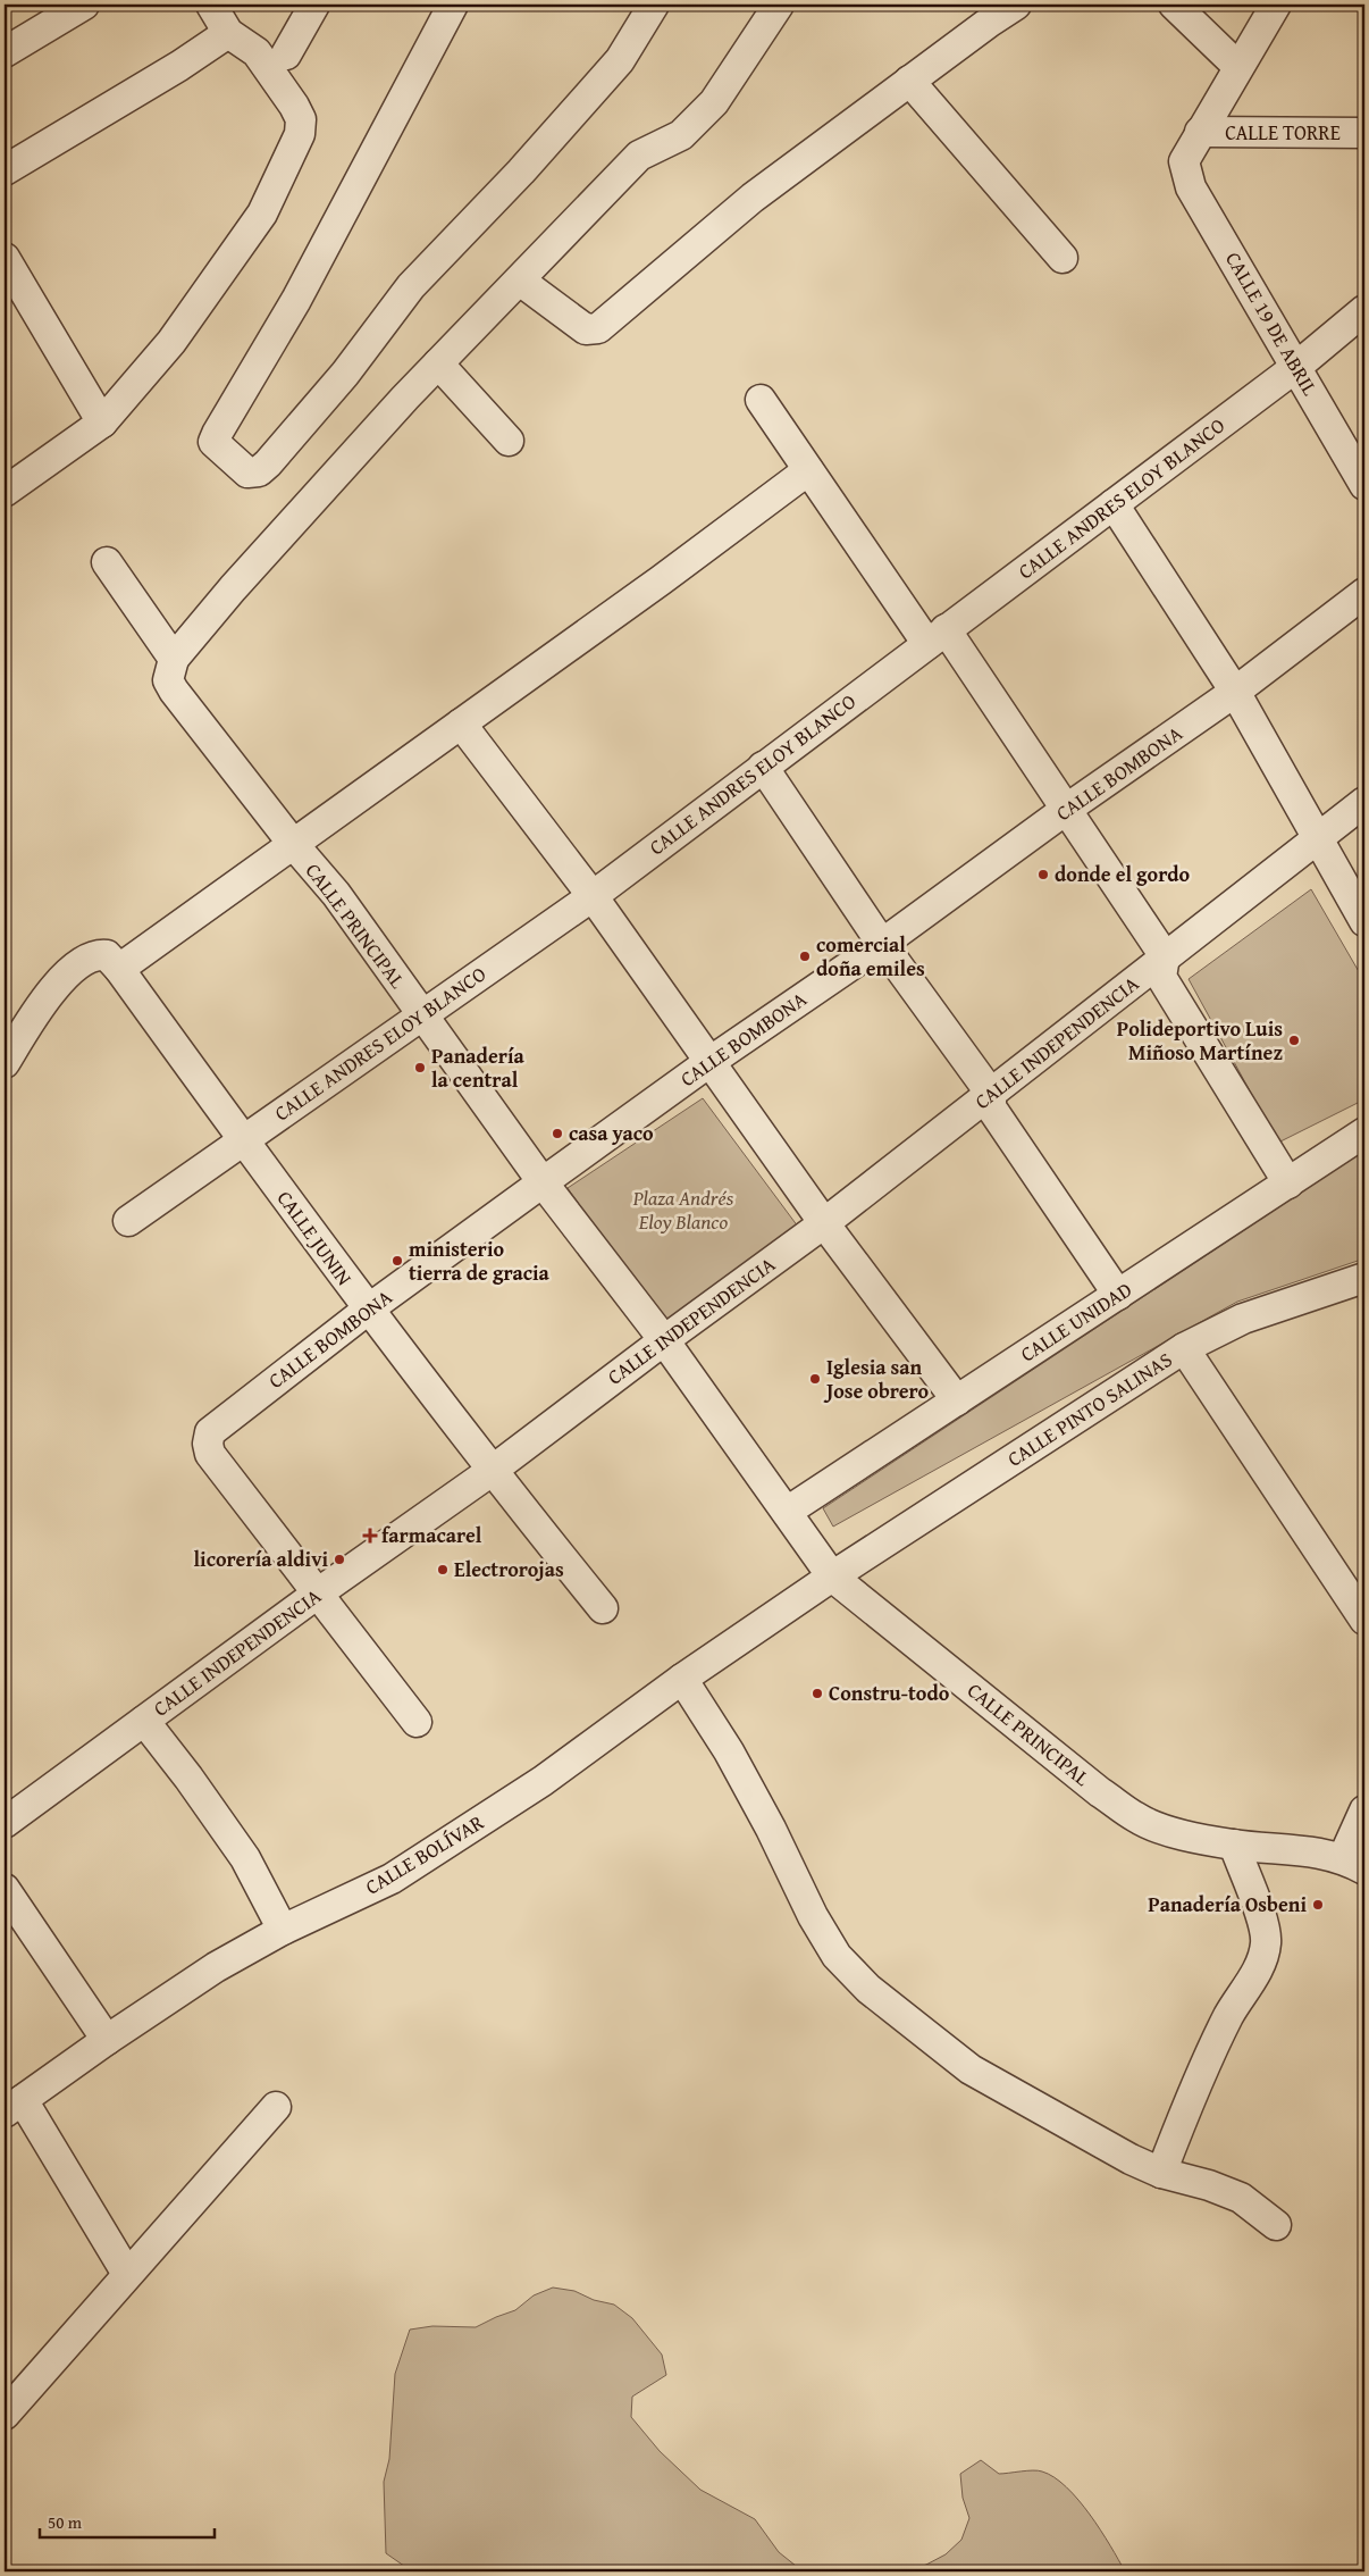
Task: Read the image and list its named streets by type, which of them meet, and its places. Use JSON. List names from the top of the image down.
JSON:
{
  "streets": {
    "street": [
      "CALLE TORRE",
      "CALLE 19 DE ABRIL",
      "CALLE ANDRES ELOY BLANCO",
      "CALLE BOMBONA",
      "CALLE PRINCIPAL",
      "CALLE INDEPENDENCIA",
      "CALLE JUNIN",
      "CALLE UNIDAD",
      "CALLE PINTO SALINAS",
      "CALLE BOLÍVAR"
    ]
  },
  "crossings": [
    ["CALLE TORRE", "CALLE 19 DE ABRIL"],
    ["CALLE 19 DE ABRIL", "CALLE ANDRES ELOY BLANCO"],
    ["CALLE ANDRES ELOY BLANCO", "CALLE PRINCIPAL"],
    ["CALLE ANDRES ELOY BLANCO", "CALLE JUNIN"],
    ["CALLE BOMBONA", "CALLE PRINCIPAL"],
    ["CALLE BOMBONA", "CALLE INDEPENDENCIA"],
    ["CALLE BOMBONA", "CALLE JUNIN"],
    ["CALLE PRINCIPAL", "CALLE INDEPENDENCIA"],
    ["CALLE PRINCIPAL", "CALLE UNIDAD"],
    ["CALLE PRINCIPAL", "CALLE PINTO SALINAS"],
    ["CALLE PRINCIPAL", "CALLE BOLÍVAR"],
    ["CALLE INDEPENDENCIA", "CALLE JUNIN"],
    ["CALLE PINTO SALINAS", "CALLE BOLÍVAR"]
  ],
  "parks": ["Plaza Andrés Eloy Blanco"],
  "places": {
    "other": [
      "donde el gordo",
      "comercial doña emiles",
      "Polideportivo Luis Miñoso Martínez",
      "Panadería la central",
      "casa yaco",
      "ministerio tierra de gracia",
      "Iglesia san Jose obrero",
      "licorería aldivi",
      "Electrorojas",
      "Constru-todo",
      "Panadería Osbeni"
    ],
    "health": ["farmacarel"]
  },
  "scale_bar": "50 m"
}
